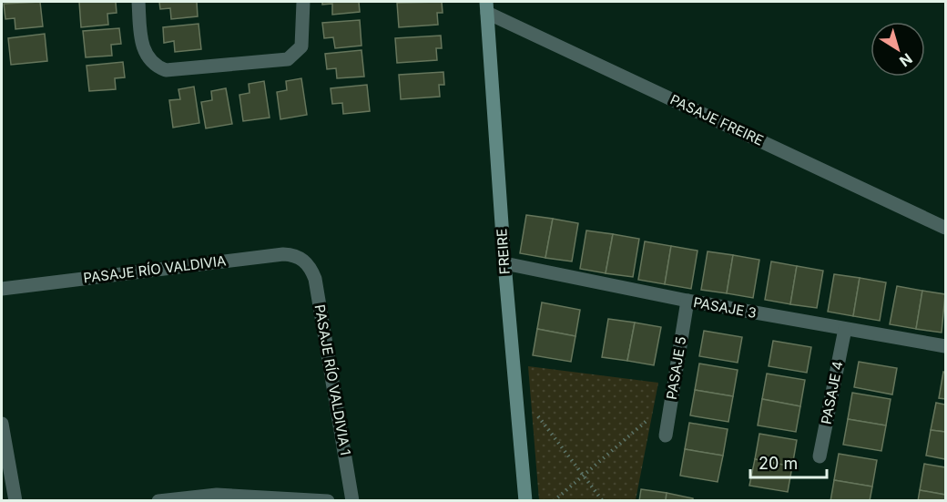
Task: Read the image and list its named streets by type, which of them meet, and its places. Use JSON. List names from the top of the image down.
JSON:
{
  "streets": {
    "street": [
      "PASAJE FREIRE",
      "FREIRE",
      "PASAJE RÍO VALDIVIA",
      "PASAJE 3",
      "PASAJE 5",
      "PASAJE RÍO VALDIVIA 1",
      "PASAJE 4"
    ]
  },
  "crossings": [
    ["PASAJE FREIRE", "FREIRE"],
    ["FREIRE", "PASAJE 3"],
    ["PASAJE RÍO VALDIVIA", "PASAJE RÍO VALDIVIA 1"],
    ["PASAJE 3", "PASAJE 5"],
    ["PASAJE 3", "PASAJE 4"]
  ],
  "scale_bar": "20 m",
  "north": "bottom right"
}
